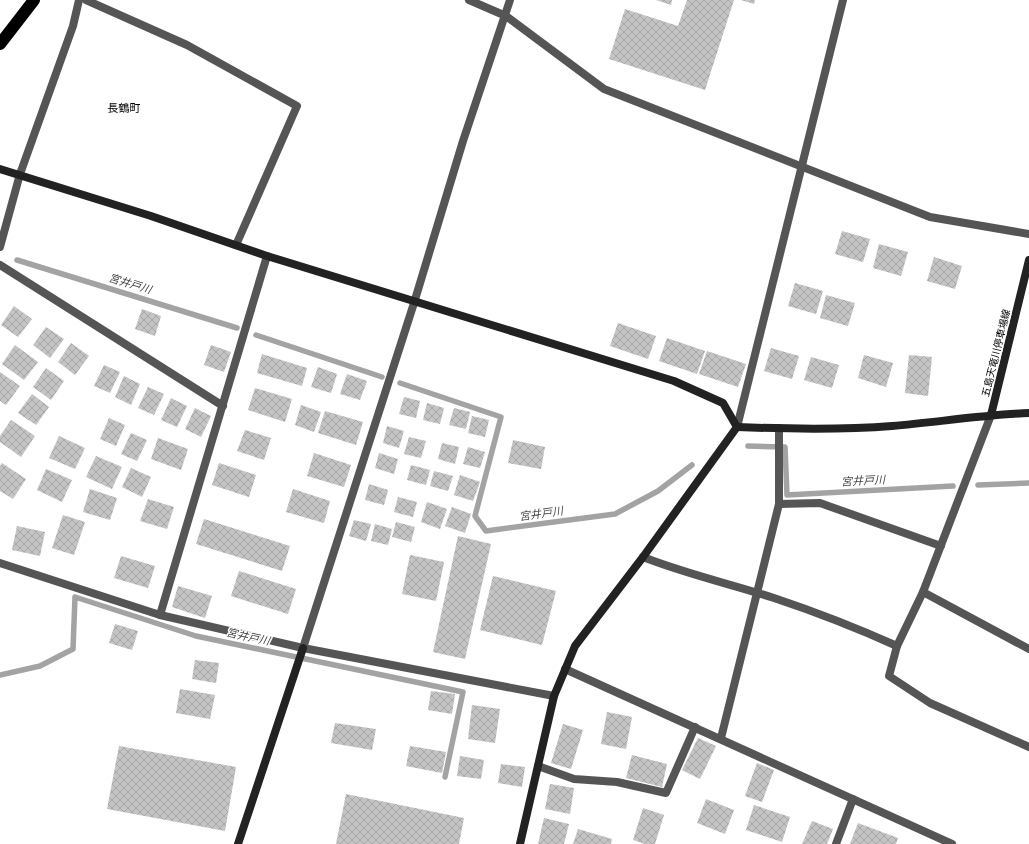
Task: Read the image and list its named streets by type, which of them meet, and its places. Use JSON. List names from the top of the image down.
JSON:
{
  "streets": {
    "street": ["五島天竜川停車場線"]
  },
  "districts": ["長鶴町"],
  "water": ["宮井戸川"]
}
